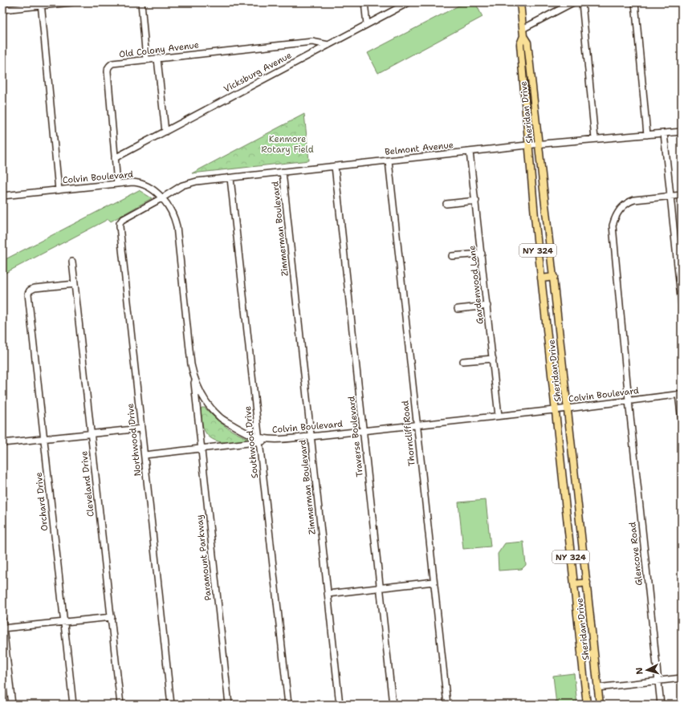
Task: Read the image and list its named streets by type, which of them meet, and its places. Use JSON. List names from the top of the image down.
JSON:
{
  "streets": {
    "main road": ["Sheridan Drive", "NY 324"],
    "street": [
      "Old Colony Avenue",
      "Vicksburg Avenue",
      "Belmont Avenue",
      "Colvin Boulevard",
      "Zimmerman Boulevard",
      "Gardenwood Lane",
      "Thorncliff Road",
      "Traverse Boulevard",
      "Northwood Drive",
      "Southwood Drive",
      "Cleveland Drive",
      "Orchard Drive",
      "Glencove Road",
      "Paramount Parkway"
    ]
  },
  "crossings": [
    ["Old Colony Avenue", "Vicksburg Avenue"],
    ["Old Colony Avenue", "Colvin Boulevard"],
    ["Sheridan Drive", "Belmont Avenue"],
    ["Sheridan Drive", "Colvin Boulevard"],
    ["Belmont Avenue", "Colvin Boulevard"],
    ["Belmont Avenue", "Zimmerman Boulevard"],
    ["Belmont Avenue", "Gardenwood Lane"],
    ["Belmont Avenue", "Thorncliff Road"],
    ["Belmont Avenue", "Traverse Boulevard"],
    ["Belmont Avenue", "Northwood Drive"],
    ["Belmont Avenue", "Southwood Drive"],
    ["Colvin Boulevard", "Zimmerman Boulevard"],
    ["Colvin Boulevard", "Gardenwood Lane"],
    ["Colvin Boulevard", "Thorncliff Road"],
    ["Colvin Boulevard", "Traverse Boulevard"],
    ["Colvin Boulevard", "Northwood Drive"],
    ["Colvin Boulevard", "Southwood Drive"],
    ["Colvin Boulevard", "Glencove Road"],
    ["Colvin Boulevard", "Paramount Parkway"],
    ["Cleveland Drive", "Orchard Drive"]
  ],
  "parks": ["Kenmore Rotary Field"],
  "north": "left"
}
